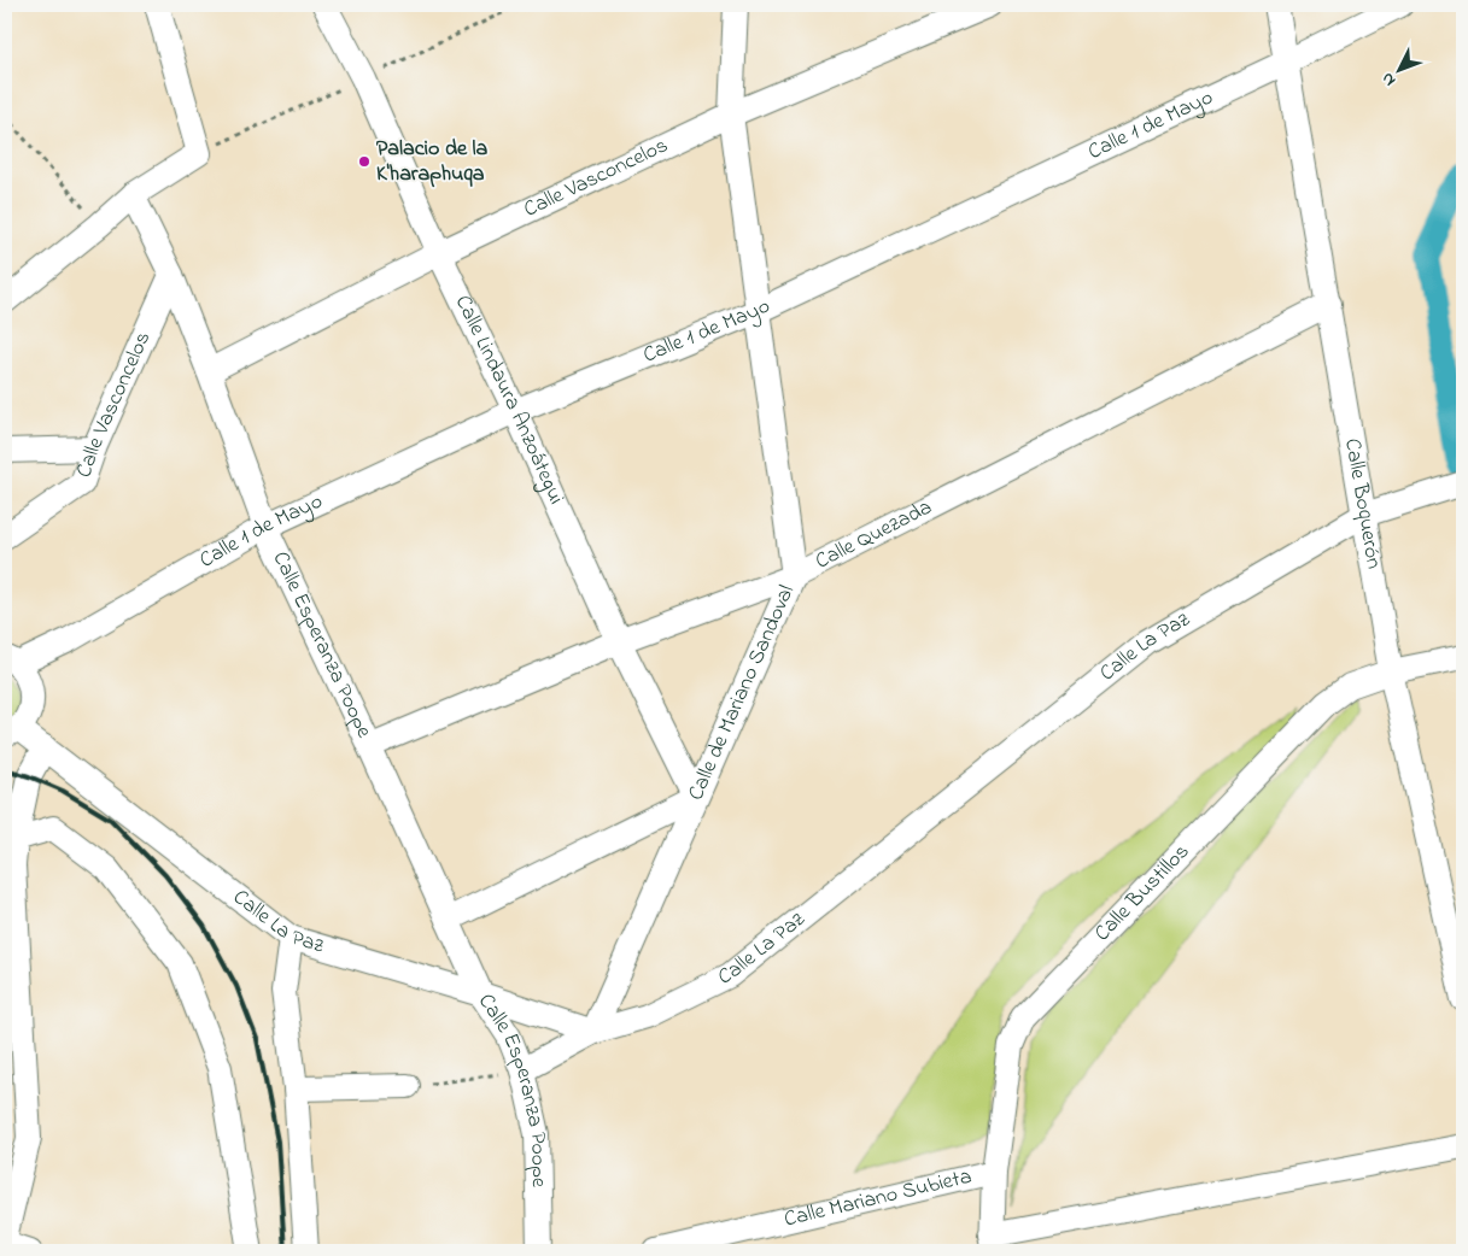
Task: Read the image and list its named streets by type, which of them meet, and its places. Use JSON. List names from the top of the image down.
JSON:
{
  "streets": {
    "street": [
      "Calle 1 de Mayo",
      "Calle Vasconcelos",
      "Calle Lindaura Anzoátegui",
      "Calle Boquerón",
      "Calle Quezada",
      "Calle Esperanza Poope",
      "Calle La Paz",
      "Calle de Mariano Sandoval",
      "Calle Bustillos",
      "Calle Mariano Subieta"
    ]
  },
  "crossings": [
    ["Calle 1 de Mayo", "Calle Lindaura Anzoátegui"],
    ["Calle 1 de Mayo", "Calle Boquerón"],
    ["Calle 1 de Mayo", "Calle Esperanza Poope"],
    ["Calle 1 de Mayo", "Calle de Mariano Sandoval"],
    ["Calle Vasconcelos", "Calle Lindaura Anzoátegui"],
    ["Calle Vasconcelos", "Calle Esperanza Poope"],
    ["Calle Vasconcelos", "Calle de Mariano Sandoval"],
    ["Calle Lindaura Anzoátegui", "Calle Quezada"],
    ["Calle Lindaura Anzoátegui", "Calle de Mariano Sandoval"],
    ["Calle Boquerón", "Calle Quezada"],
    ["Calle Boquerón", "Calle La Paz"],
    ["Calle Boquerón", "Calle Bustillos"],
    ["Calle Quezada", "Calle Esperanza Poope"],
    ["Calle Quezada", "Calle de Mariano Sandoval"],
    ["Calle Esperanza Poope", "Calle La Paz"],
    ["Calle La Paz", "Calle de Mariano Sandoval"],
    ["Calle Bustillos", "Calle Mariano Subieta"]
  ],
  "places": ["Palacio de la K'haraphuqa"],
  "north": "bottom left"
}
